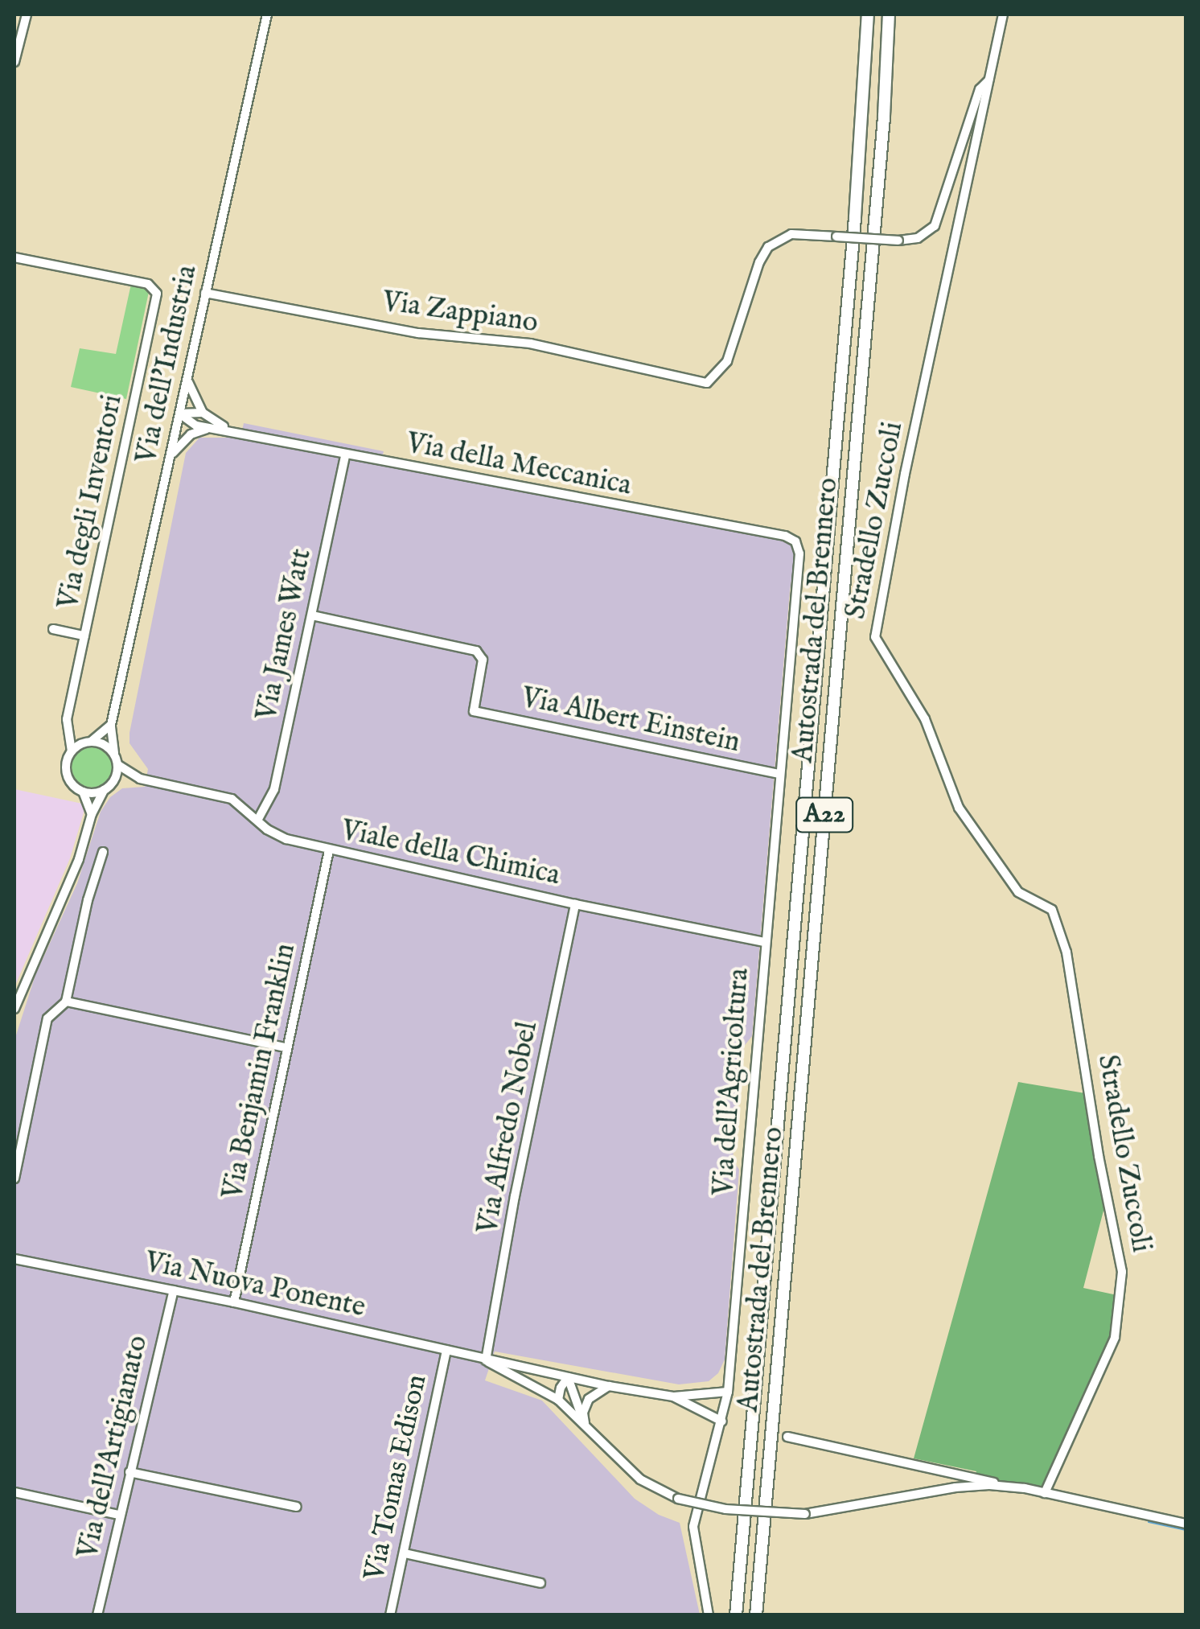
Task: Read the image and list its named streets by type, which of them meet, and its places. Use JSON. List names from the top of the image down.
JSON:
{
  "streets": {
    "highway": ["Autostrada del Brennero", "A22"],
    "street": [
      "Via Zappiano",
      "Via dell'Industria",
      "Via della Meccanica",
      "Via degli Inventori",
      "Stradello Zuccoli",
      "Via James Watt",
      "Via Albert Einstein",
      "Viale della Chimica",
      "Via Benjamin Franklin",
      "Via dell'Agricoltura",
      "Via Alfredo Nobel",
      "Via Nuova Ponente",
      "Via dell'Artigianato",
      "Via Tomas Edison"
    ]
  },
  "crossings": [
    ["Via Zappiano", "Via dell'Industria"],
    ["Via Zappiano", "Stradello Zuccoli"],
    ["Via dell'Industria", "Via della Meccanica"],
    ["Via dell'Industria", "Via degli Inventori"],
    ["Via dell'Industria", "Viale della Chimica"],
    ["Via della Meccanica", "Via James Watt"],
    ["Via della Meccanica", "Via dell'Agricoltura"],
    ["Via degli Inventori", "Viale della Chimica"],
    ["Stradello Zuccoli", "Via Nuova Ponente"],
    ["Via James Watt", "Via Albert Einstein"],
    ["Via James Watt", "Viale della Chimica"],
    ["Via Albert Einstein", "Via dell'Agricoltura"],
    ["Viale della Chimica", "Via Benjamin Franklin"],
    ["Viale della Chimica", "Via dell'Agricoltura"],
    ["Viale della Chimica", "Via Alfredo Nobel"],
    ["Via Benjamin Franklin", "Via Nuova Ponente"],
    ["Via Alfredo Nobel", "Via Nuova Ponente"],
    ["Via Nuova Ponente", "Via dell'Artigianato"],
    ["Via Nuova Ponente", "Via Tomas Edison"]
  ]
}
